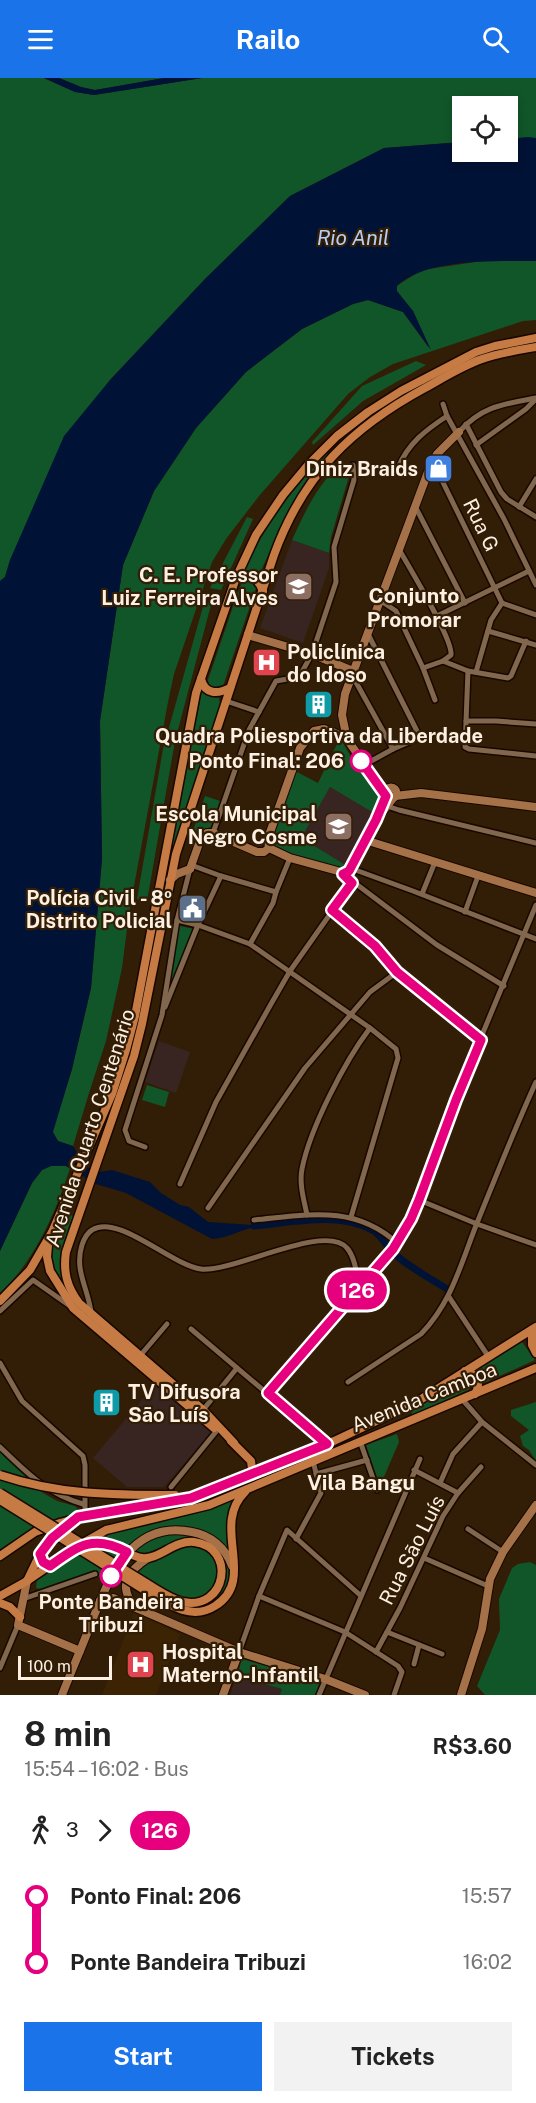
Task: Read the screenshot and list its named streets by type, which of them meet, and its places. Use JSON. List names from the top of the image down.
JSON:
{
  "streets": {
    "main road": ["Avenida Quarto Centenário", "Avenida Camboa"],
    "street": ["Rua G", "Rua São Luís"]
  },
  "districts": ["Conjunto Promorar", "Vila Bangu"],
  "water": ["Rio Anil"],
  "places": {
    "shop": ["Diniz Braids"],
    "school or university": ["C. E. Professor Luiz Ferreira Alves", "Escola Municipal Negro Cosme"],
    "hospital": ["Policlínica do Idoso", "Hospital Materno-Infantil"],
    "building": ["Quadra Poliesportiva da Liberdade", "TV Difusora São Luís"],
    "other": ["Ponto Final: 206", "Ponte Bandeira Tribuzi"],
    "public building": ["Polícia Civil - 8º Distrito Policial"]
  },
  "lines": ["bus line 126"],
  "scale_bar": "100 m",
  "page": {
    "header": "Railo",
    "on_map": "126",
    "scale": "100 m",
    "heading": ["8 min", "15:54 – 16:02 · Bus", "R$3.60"],
    "legs": ["3", "126"],
    "list": [
      {
        "name": "Ponto Final: 206",
        "value": "15:57"
      },
      {
        "name": "Ponte Bandeira Tribuzi",
        "value": "16:02"
      }
    ],
    "buttons": ["Start", "Tickets"]
  }
}
